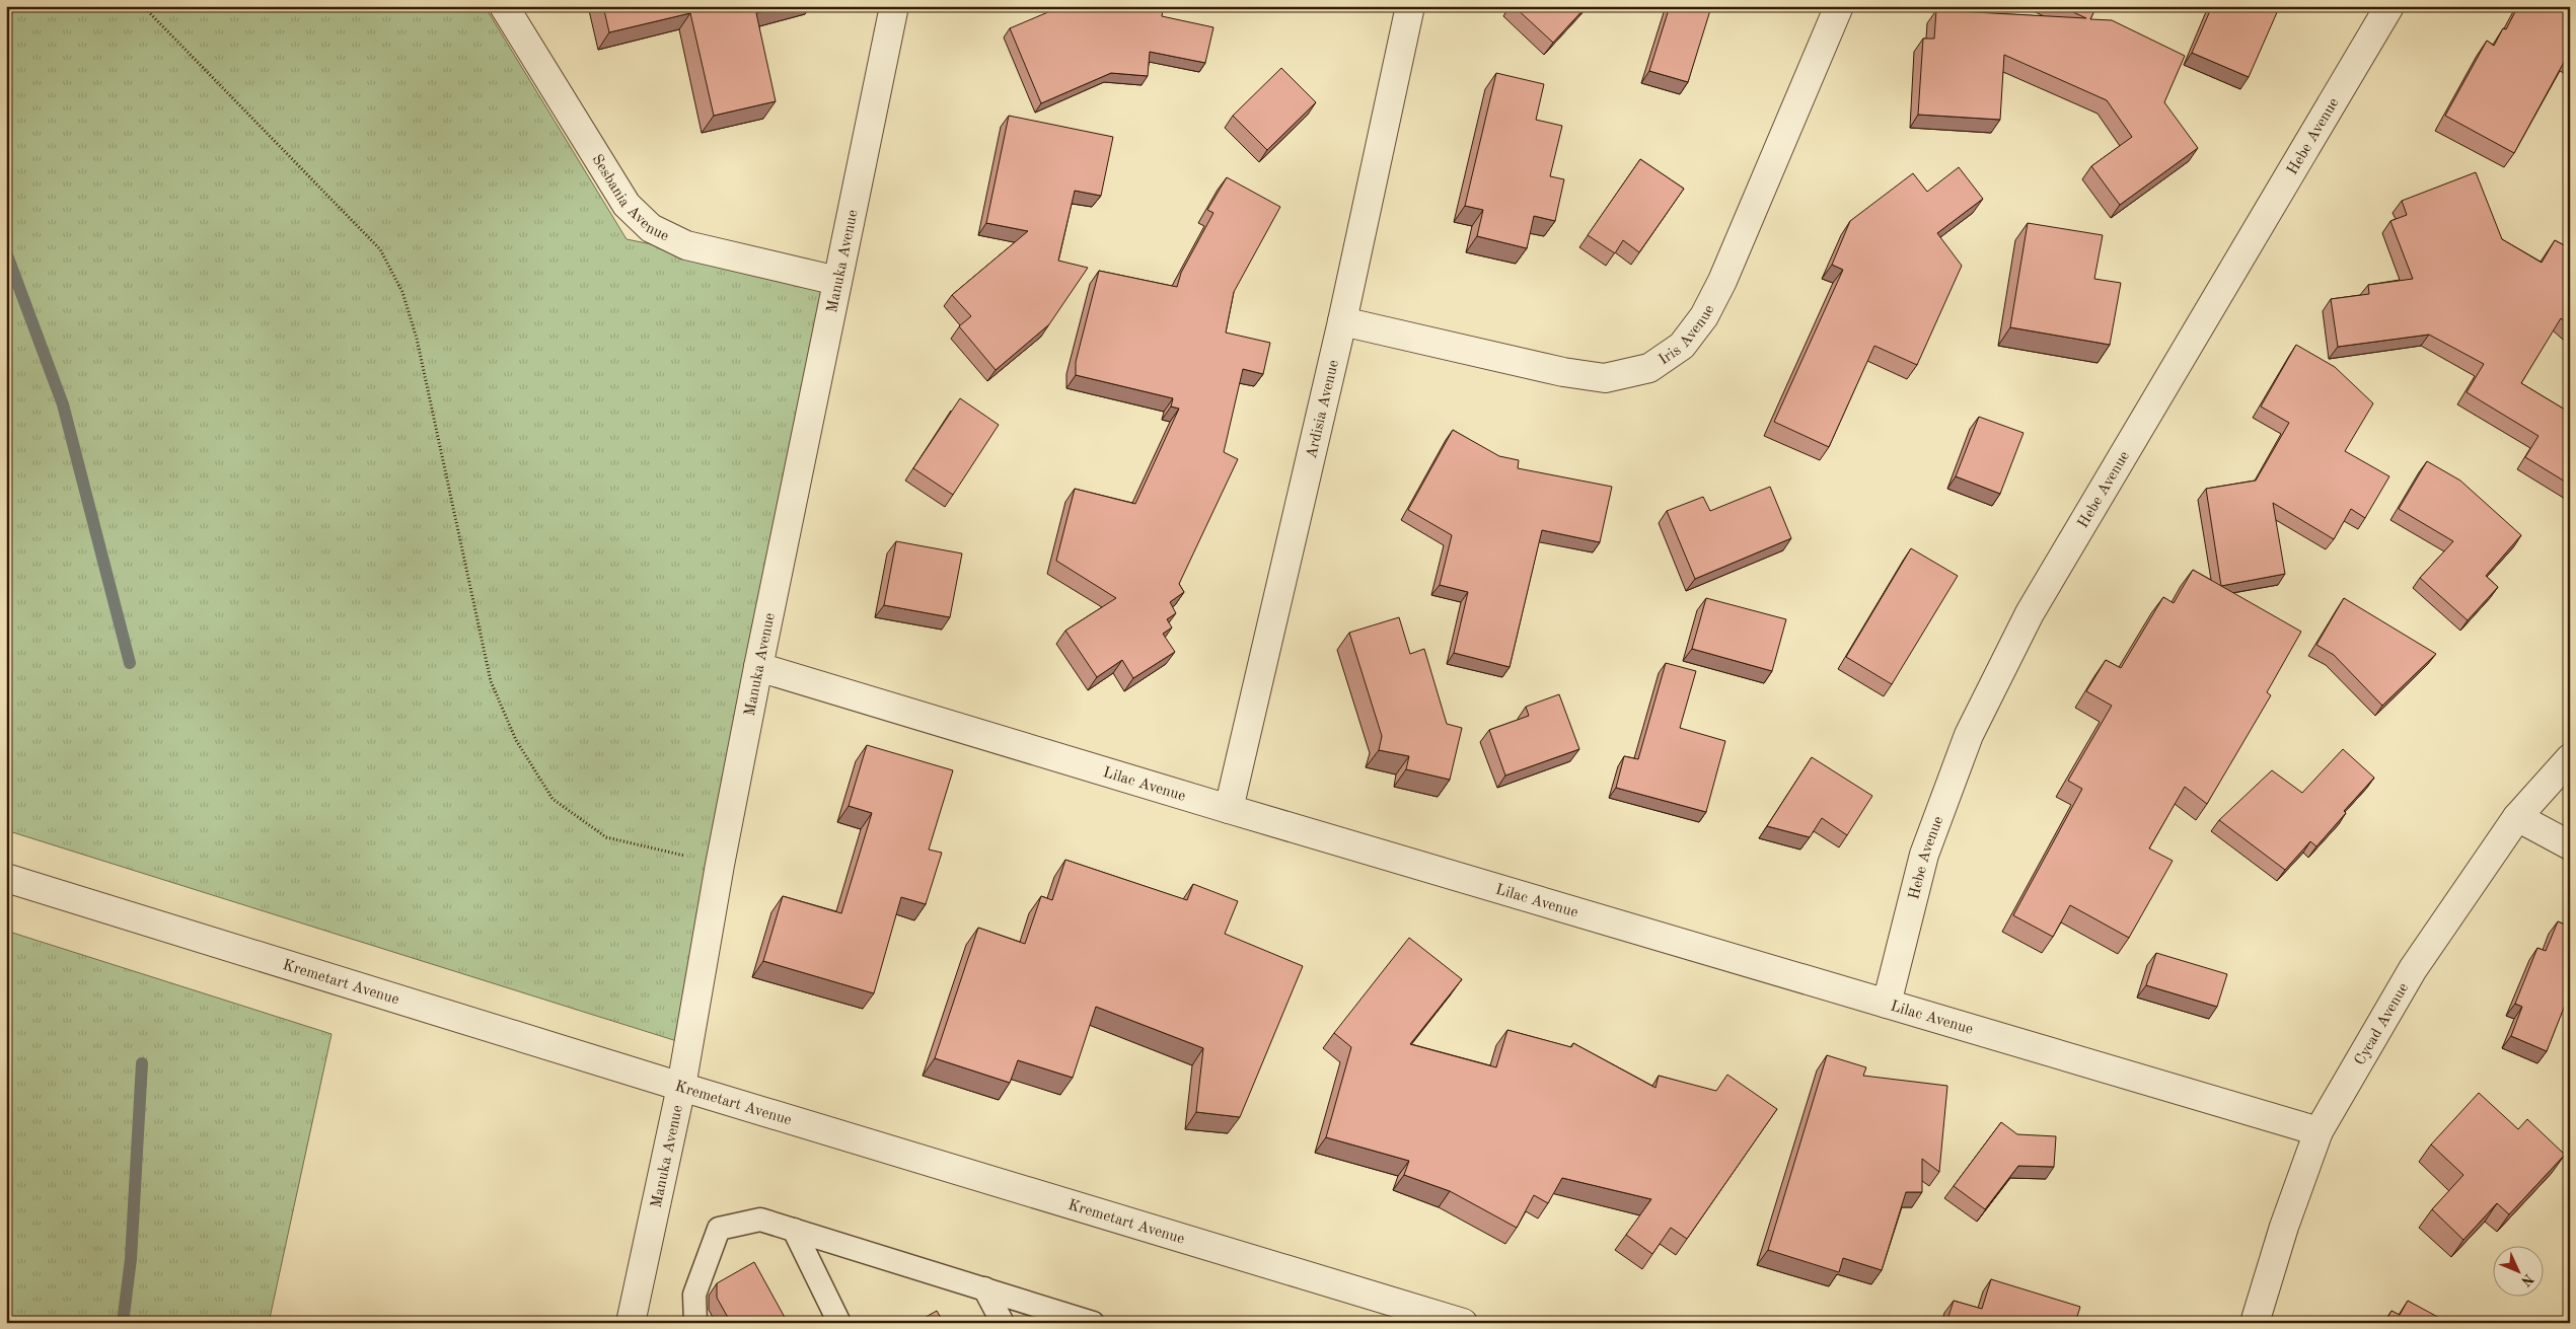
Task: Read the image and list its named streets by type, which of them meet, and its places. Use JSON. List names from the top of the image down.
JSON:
{
  "streets": {
    "street": [
      "Hebe Avenue",
      "Sesbania Avenue",
      "Manuka Avenue",
      "Iris Avenue",
      "Ardisia Avenue",
      "Lilac Avenue",
      "Kremetart Avenue",
      "Cycad Avenue"
    ]
  },
  "crossings": [
    ["Hebe Avenue", "Lilac Avenue"],
    ["Sesbania Avenue", "Manuka Avenue"],
    ["Manuka Avenue", "Lilac Avenue"],
    ["Manuka Avenue", "Kremetart Avenue"],
    ["Iris Avenue", "Ardisia Avenue"],
    ["Ardisia Avenue", "Lilac Avenue"],
    ["Lilac Avenue", "Cycad Avenue"]
  ],
  "north": "bottom right"
}
